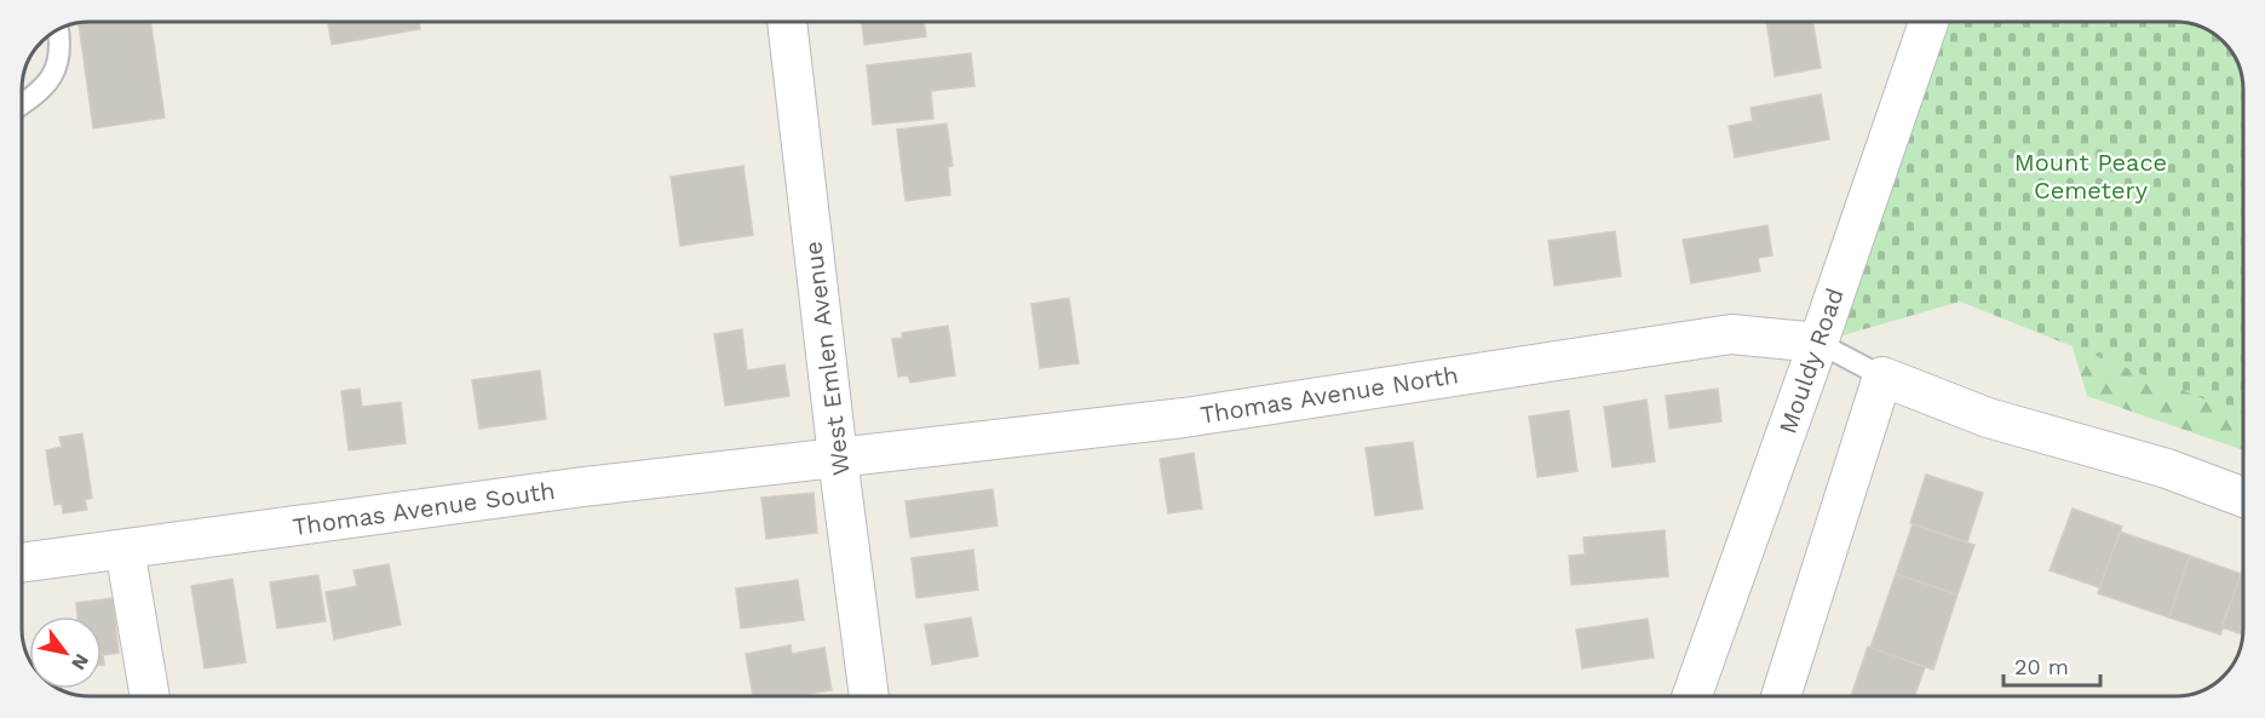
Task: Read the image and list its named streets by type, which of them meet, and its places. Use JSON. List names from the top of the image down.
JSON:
{
  "streets": {
    "street": [
      "West Emlen Avenue",
      "Mouldy Road",
      "Thomas Avenue North",
      "Thomas Avenue South"
    ]
  },
  "crossings": [
    ["West Emlen Avenue", "Thomas Avenue North"],
    ["West Emlen Avenue", "Thomas Avenue South"],
    ["Mouldy Road", "Thomas Avenue North"],
    ["Thomas Avenue North", "Thomas Avenue South"]
  ],
  "parks": ["Mount Peace Cemetery"],
  "scale_bar": "20 m",
  "north": "bottom right"
}
